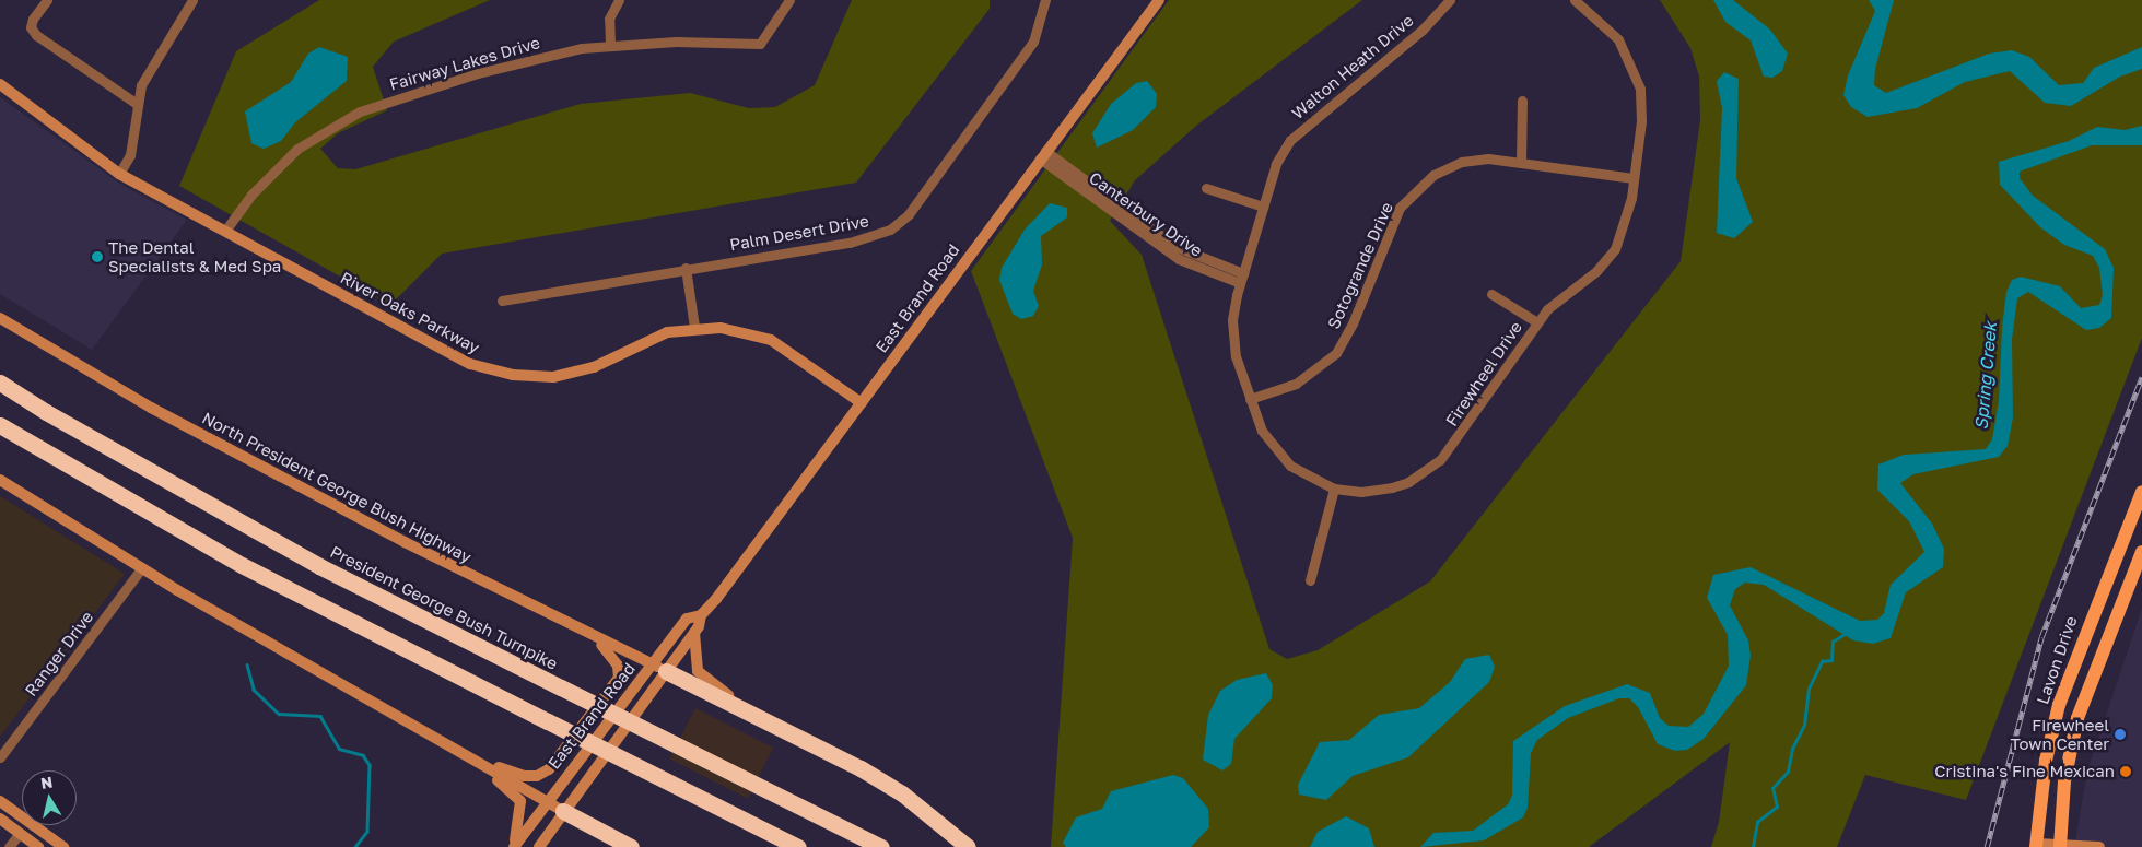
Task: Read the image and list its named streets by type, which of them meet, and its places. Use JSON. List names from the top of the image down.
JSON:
{
  "streets": {
    "highway": ["President George Bush Turnpike"],
    "main road": [
      "East Brand Road",
      "River Oaks Parkway",
      "North President George Bush Highway",
      "Lavon Drive"
    ],
    "street": [
      "Fairway Lakes Drive",
      "Walton Heath Drive",
      "Canterbury Drive",
      "Palm Desert Drive",
      "Sotogrande Drive",
      "Firewheel Drive",
      "Ranger Drive"
    ]
  },
  "crossings": [
    ["Fairway Lakes Drive", "River Oaks Parkway"],
    ["Walton Heath Drive", "Canterbury Drive"],
    ["Walton Heath Drive", "Firewheel Drive"],
    ["Canterbury Drive", "East Brand Road"],
    ["Canterbury Drive", "Firewheel Drive"],
    ["Sotogrande Drive", "Firewheel Drive"],
    ["East Brand Road", "River Oaks Parkway"],
    ["East Brand Road", "North President George Bush Highway"]
  ],
  "water": ["Spring Creek"],
  "places": ["The Dental Specialists & Med Spa", "Firewheel Town Center", "Cristina's Fine Mexican"],
  "north": "top"
}
